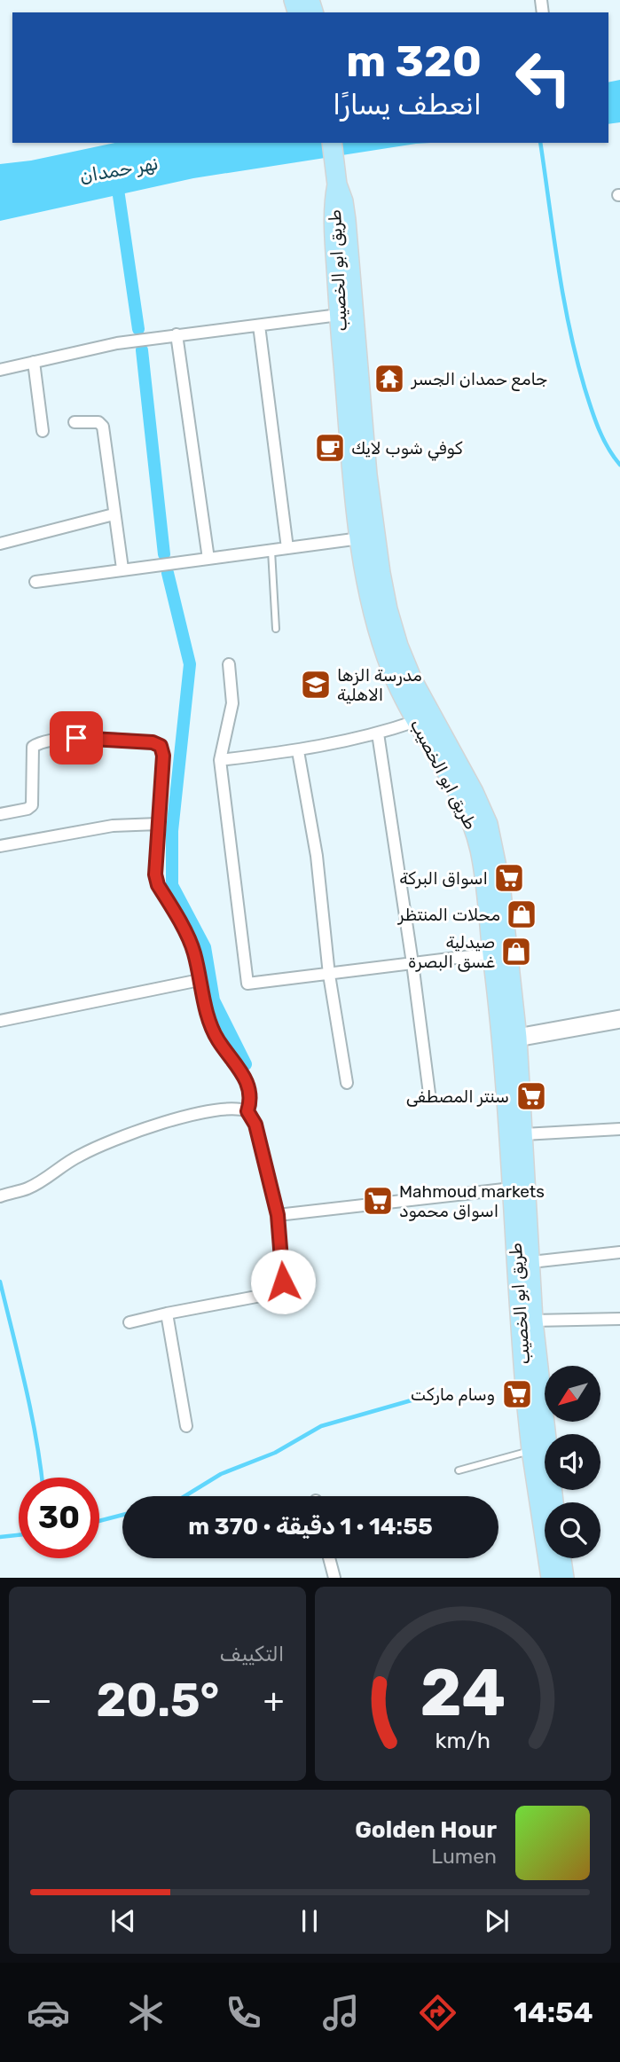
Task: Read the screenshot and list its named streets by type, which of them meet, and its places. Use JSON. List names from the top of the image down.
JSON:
{
  "streets": {
    "main road": ["طريق ابو الخصيب"]
  },
  "water": ["نهر حمدان"],
  "places": {
    "temple": ["جامع حمدان الجسر"],
    "cafe": ["كوفي شوب لايك"],
    "school or university": ["مدرسة الزها الاهلية"],
    "supermarket": [
      "اسواق البركة",
      "سنتر المصطفى",
      "Mahmoud markets اسواق محمود",
      "وسام ماركت"
    ],
    "shop": ["محلات المنتظر", "صيدلية غسق البصرة"]
  },
  "north": "bottom left",
  "page": {
    "turn": ["320 m", "انعطف يسارًا"],
    "limit": "30",
    "trip": "14:55 · 1 دقيقة · 370 m",
    "tile": "التكييف",
    "heat": ["−", "20.5°", "+"],
    "song": ["Golden Hour", "Lumen"],
    "tabs": "14:54",
    "gauge": ["24", "km/h"]
  }
}
